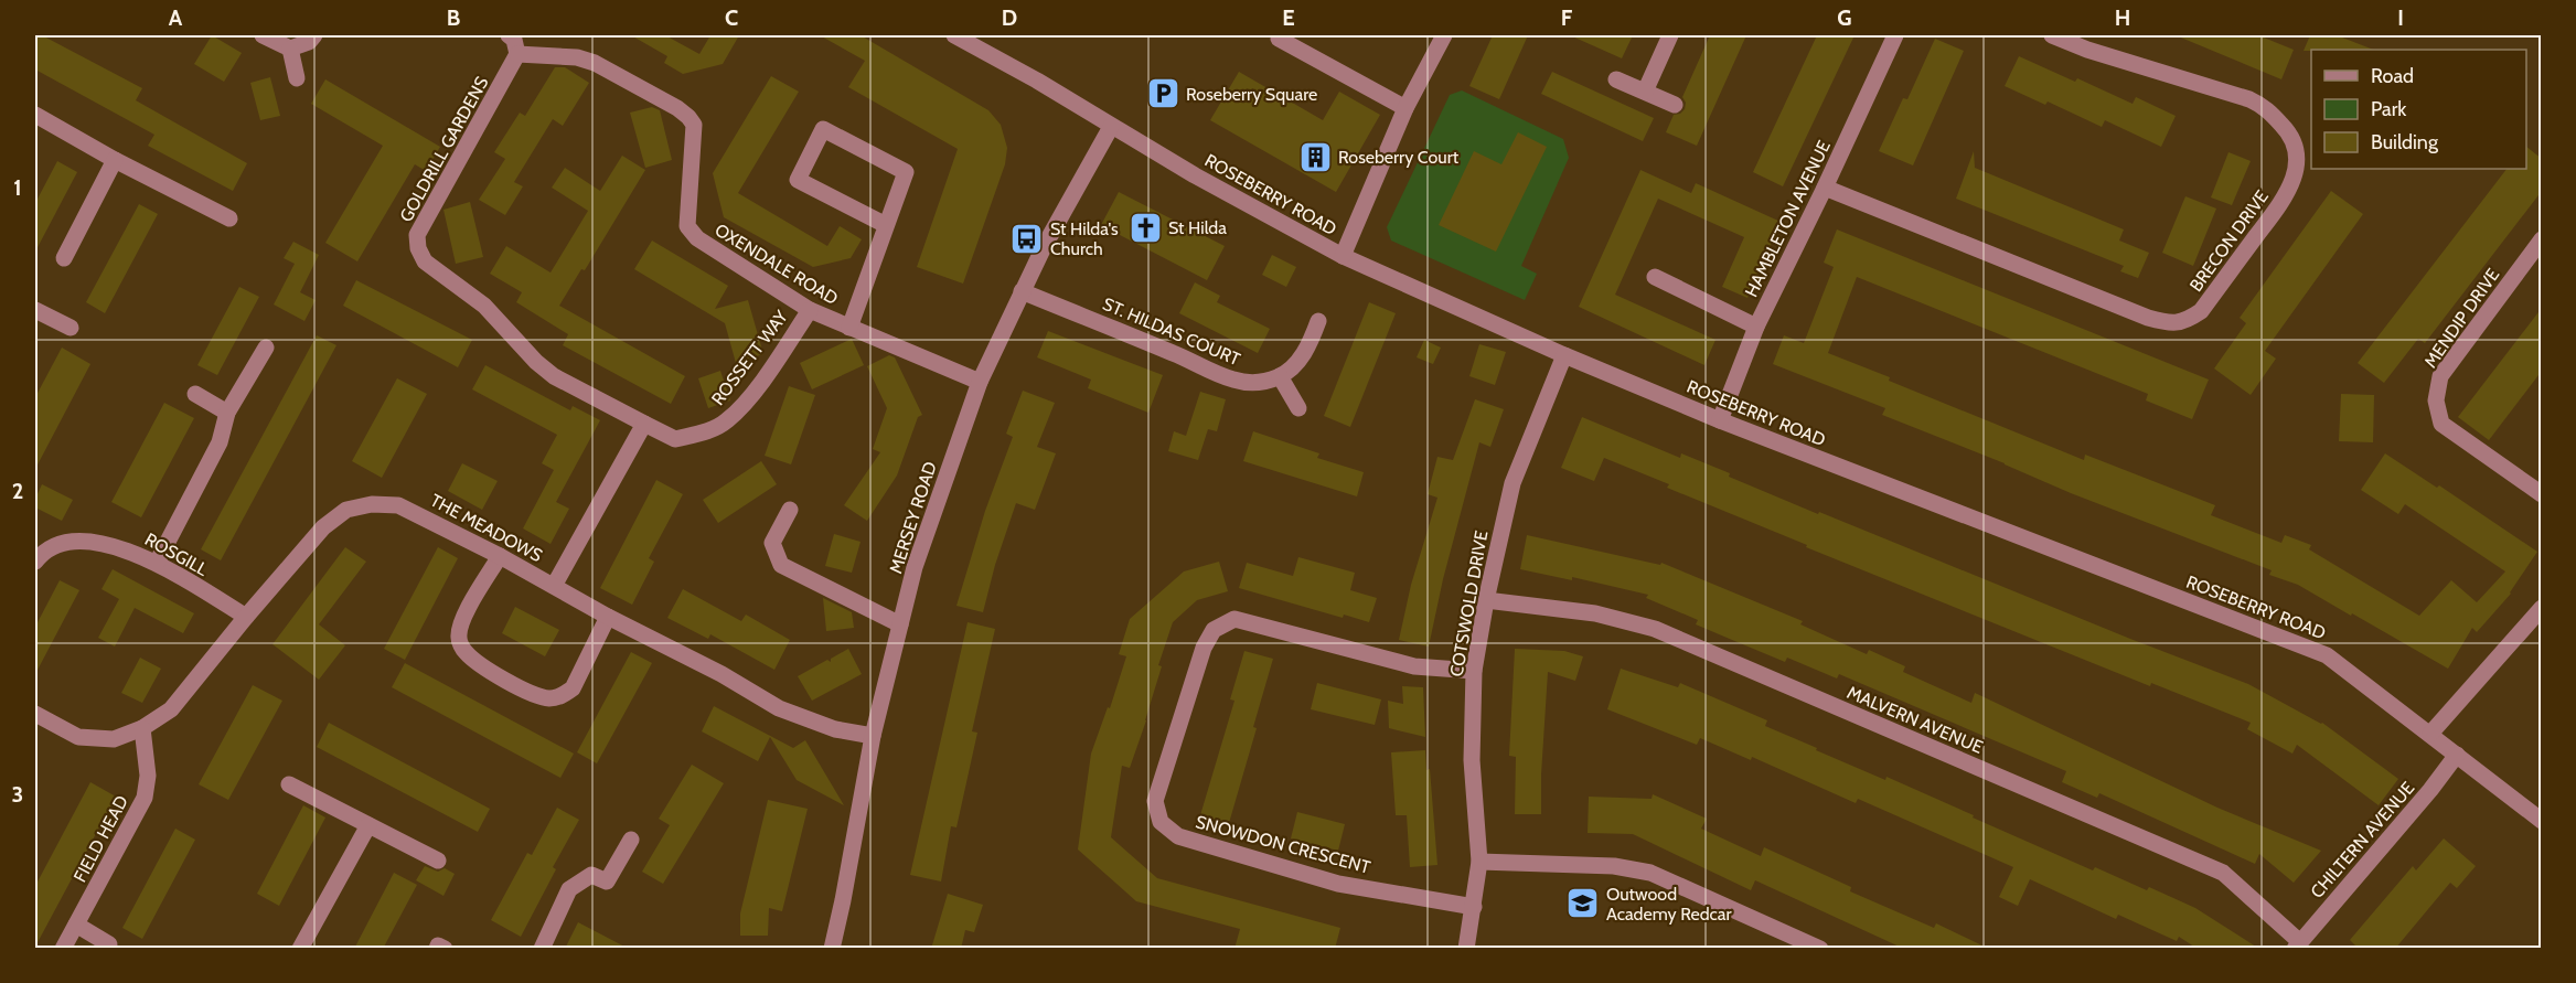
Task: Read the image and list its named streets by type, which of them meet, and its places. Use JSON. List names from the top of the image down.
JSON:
{
  "streets": {
    "street": [
      "GOLDRILL GARDENS",
      "ROSEBERRY ROAD",
      "HAMBLETON AVENUE",
      "BRECON DRIVE",
      "OXENDALE ROAD",
      "MENDIP DRIVE",
      "ST. HILDAS COURT",
      "ROSSETT WAY",
      "MERSEY ROAD",
      "THE MEADOWS",
      "ROSGILL",
      "COTSWOLD DRIVE",
      "MALVERN AVENUE",
      "FIELD HEAD",
      "CHILTERN AVENUE",
      "SNOWDON CRESCENT"
    ]
  },
  "crossings": [
    ["GOLDRILL GARDENS", "OXENDALE ROAD"],
    ["GOLDRILL GARDENS", "ROSSETT WAY"],
    ["ROSEBERRY ROAD", "HAMBLETON AVENUE"],
    ["ROSEBERRY ROAD", "MERSEY ROAD"],
    ["ROSEBERRY ROAD", "COTSWOLD DRIVE"],
    ["ROSEBERRY ROAD", "CHILTERN AVENUE"],
    ["HAMBLETON AVENUE", "BRECON DRIVE"],
    ["OXENDALE ROAD", "ROSSETT WAY"],
    ["OXENDALE ROAD", "MERSEY ROAD"],
    ["ST. HILDAS COURT", "MERSEY ROAD"],
    ["MERSEY ROAD", "THE MEADOWS"],
    ["THE MEADOWS", "ROSGILL"],
    ["THE MEADOWS", "FIELD HEAD"],
    ["COTSWOLD DRIVE", "MALVERN AVENUE"],
    ["COTSWOLD DRIVE", "SNOWDON CRESCENT"],
    ["MALVERN AVENUE", "CHILTERN AVENUE"]
  ],
  "places": {
    "parking": ["Roseberry Square"],
    "building": ["Roseberry Court"],
    "church": ["St Hilda"],
    "bus stop": ["St Hilda's Church"],
    "school or university": ["Outwood Academy Redcar"]
  },
  "legend": ["Road", "Park", "Building"],
  "grid": {
    "columns": [
      "A",
      "B",
      "C",
      "D",
      "E",
      "F",
      "G",
      "H",
      "I"
    ],
    "rows": ["1", "2", "3"]
  }
}
